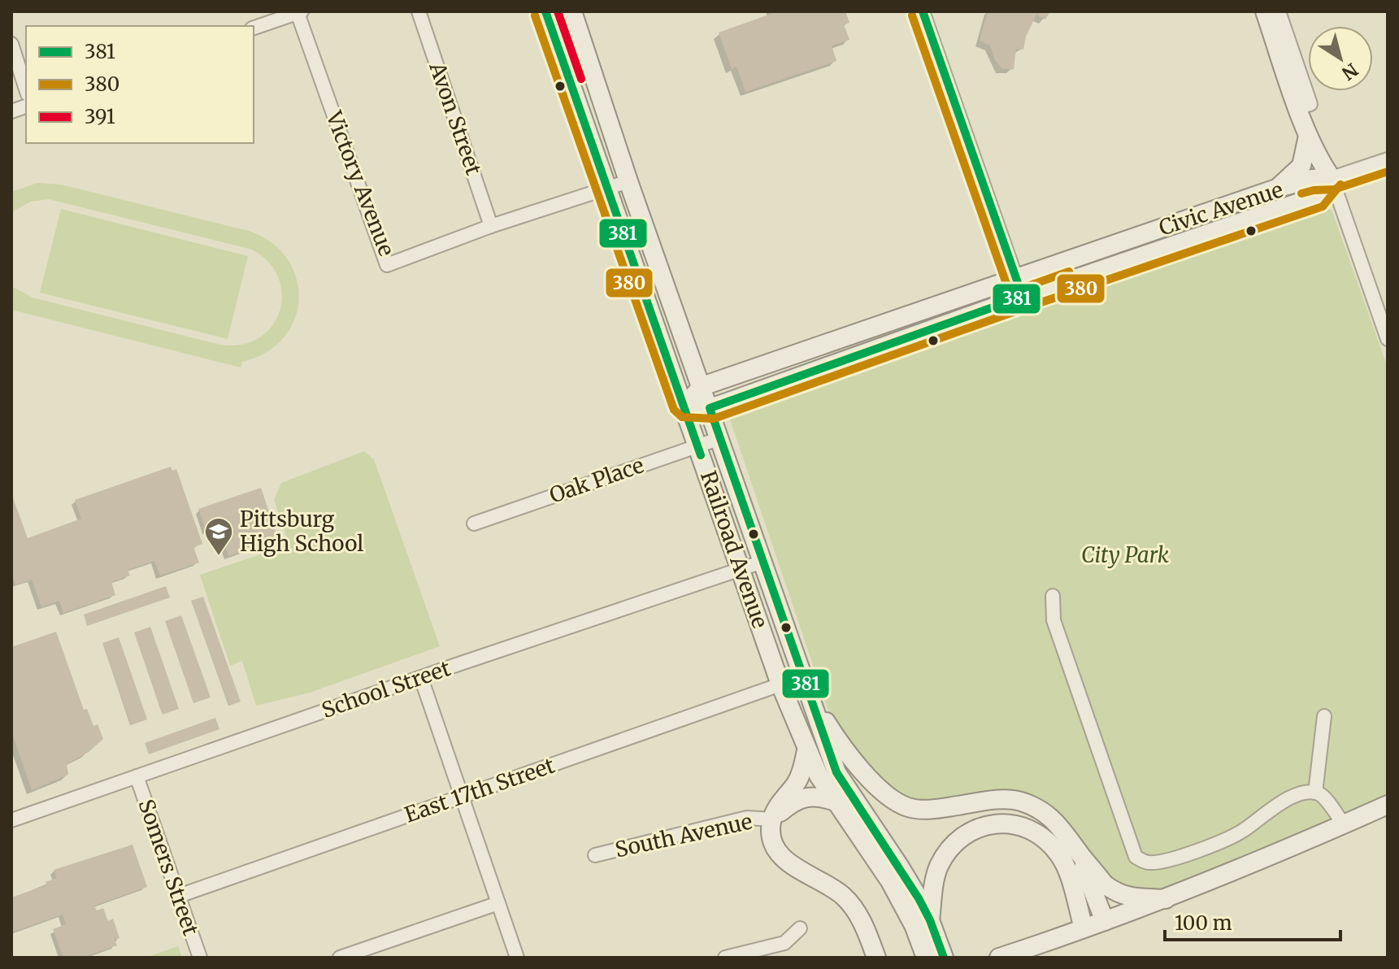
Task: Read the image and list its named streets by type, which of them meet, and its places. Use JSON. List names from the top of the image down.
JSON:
{
  "streets": {
    "main road": ["Civic Avenue", "Railroad Avenue"],
    "street": [
      "Avon Street",
      "Victory Avenue",
      "Oak Place",
      "School Street",
      "East 17th Street",
      "South Avenue",
      "Somers Street"
    ]
  },
  "crossings": [
    ["Avon Street", "Victory Avenue"],
    ["Victory Avenue", "Railroad Avenue"],
    ["Civic Avenue", "Railroad Avenue"],
    ["Oak Place", "Railroad Avenue"],
    ["Railroad Avenue", "School Street"],
    ["Railroad Avenue", "East 17th Street"],
    ["School Street", "Somers Street"],
    ["East 17th Street", "Somers Street"]
  ],
  "parks": ["City Park"],
  "places": {
    "school or university": ["Pittsburg High School"]
  },
  "lines": ["transit line 381", "transit line 391", "transit line 380"],
  "legend": ["381", "380", "391"],
  "scale_bar": "100 m",
  "north": "bottom right"
}
